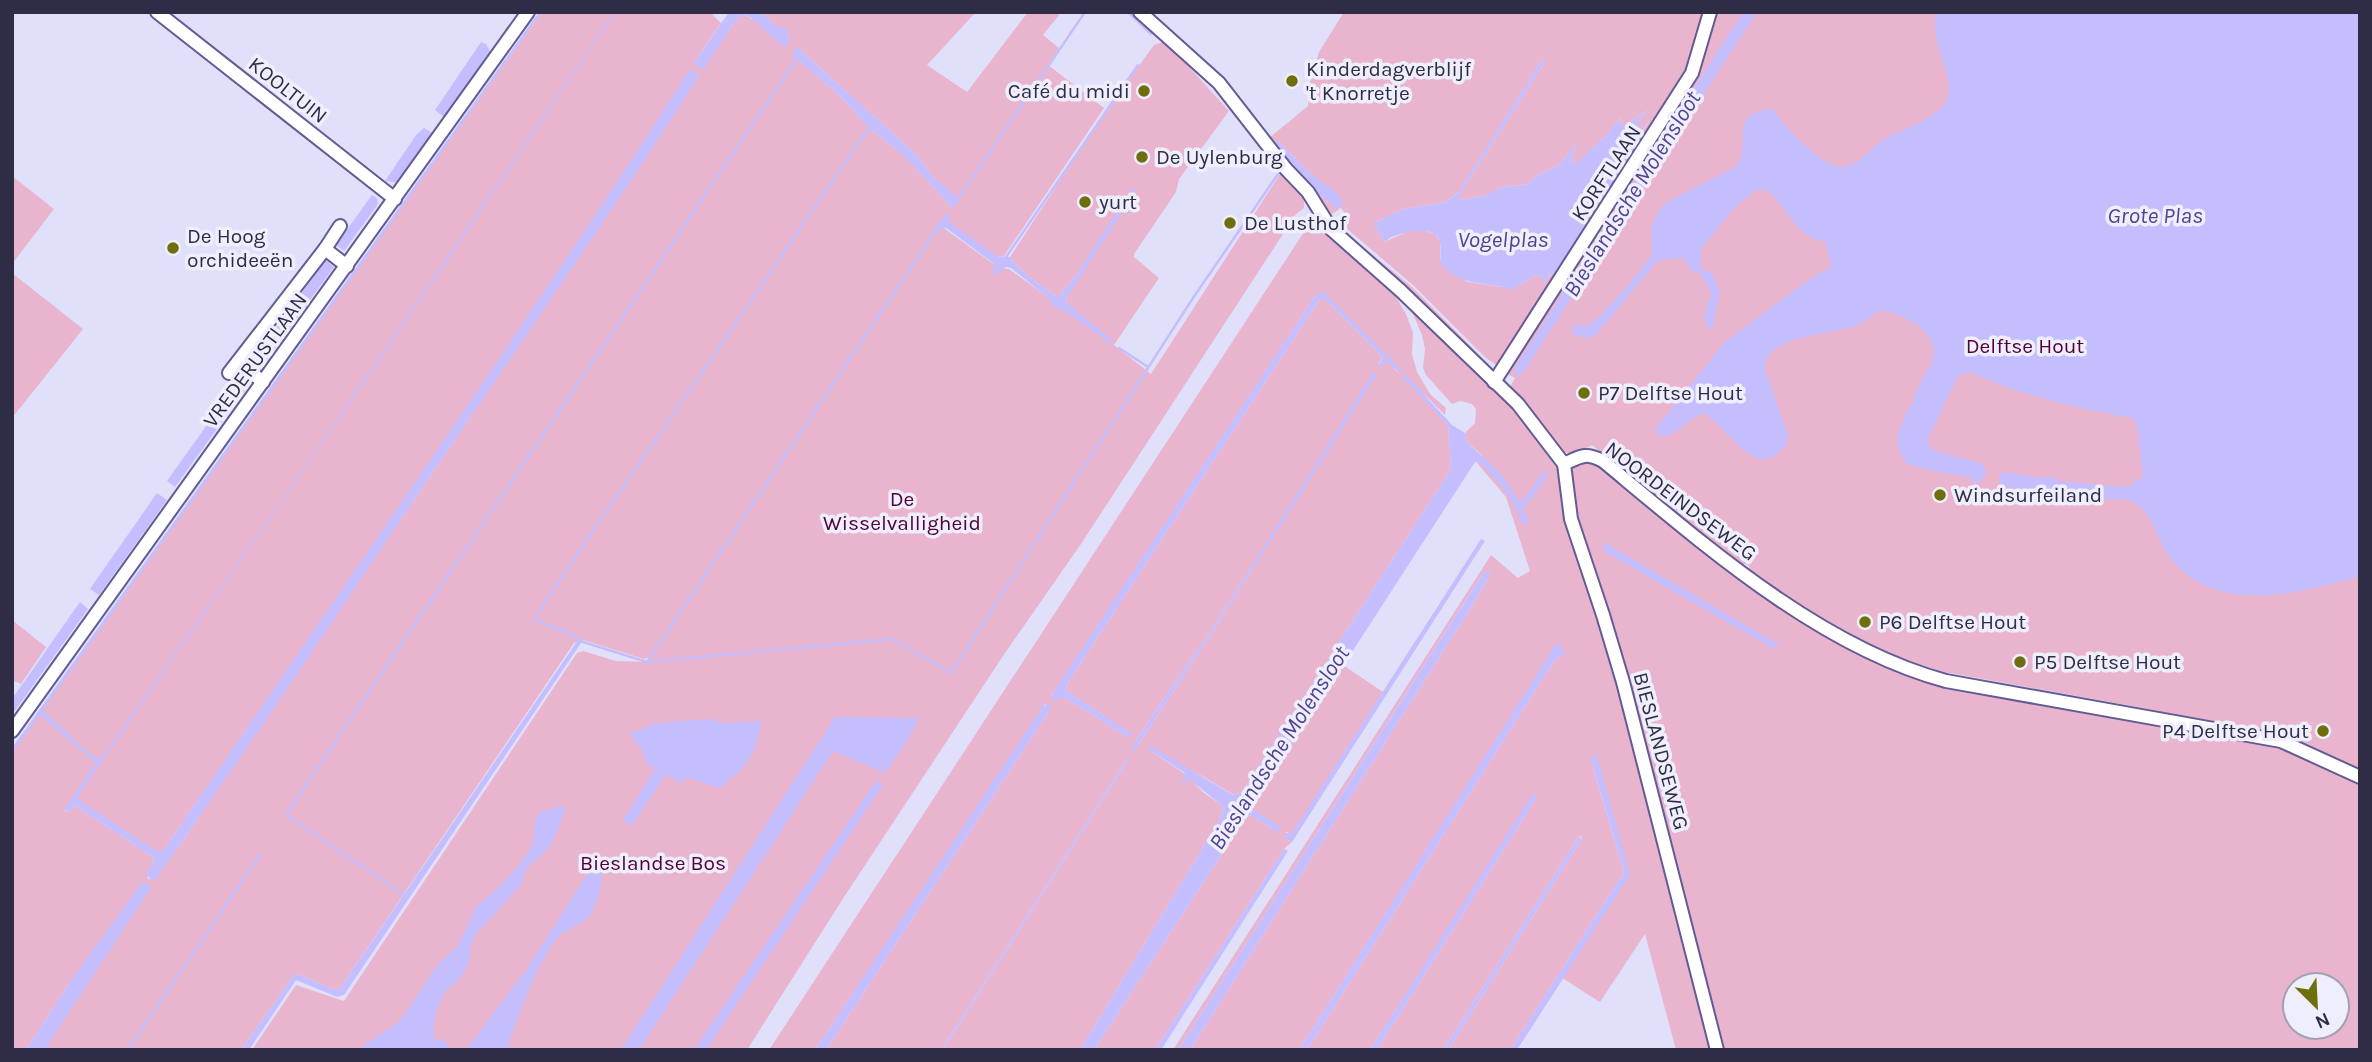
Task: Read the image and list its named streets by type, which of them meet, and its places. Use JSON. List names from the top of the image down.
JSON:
{
  "streets": {
    "street": [
      "KOOLTUIN",
      "KORFTLAAN",
      "VREDERUSTLAAN",
      "NOORDEINDSEWEG",
      "BIESLANDSEWEG"
    ]
  },
  "crossings": [
    ["KOOLTUIN", "VREDERUSTLAAN"],
    ["NOORDEINDSEWEG", "BIESLANDSEWEG"]
  ],
  "water": ["Bieslandsche Molensloot", "Grote Plas", "Vogelplas"],
  "parks": ["Delftse Hout", "De Wisselvalligheid", "Bieslandse Bos"],
  "places": [
    "Kinderdagverblijf 't Knorretje",
    "Café du midi",
    "De Uylenburg",
    "yurt",
    "De Lusthof",
    "De Hoog orchideeën",
    "P7 Delftse Hout",
    "Windsurfeiland",
    "P6 Delftse Hout",
    "P5 Delftse Hout",
    "P4 Delftse Hout"
  ],
  "north": "bottom right"
}
